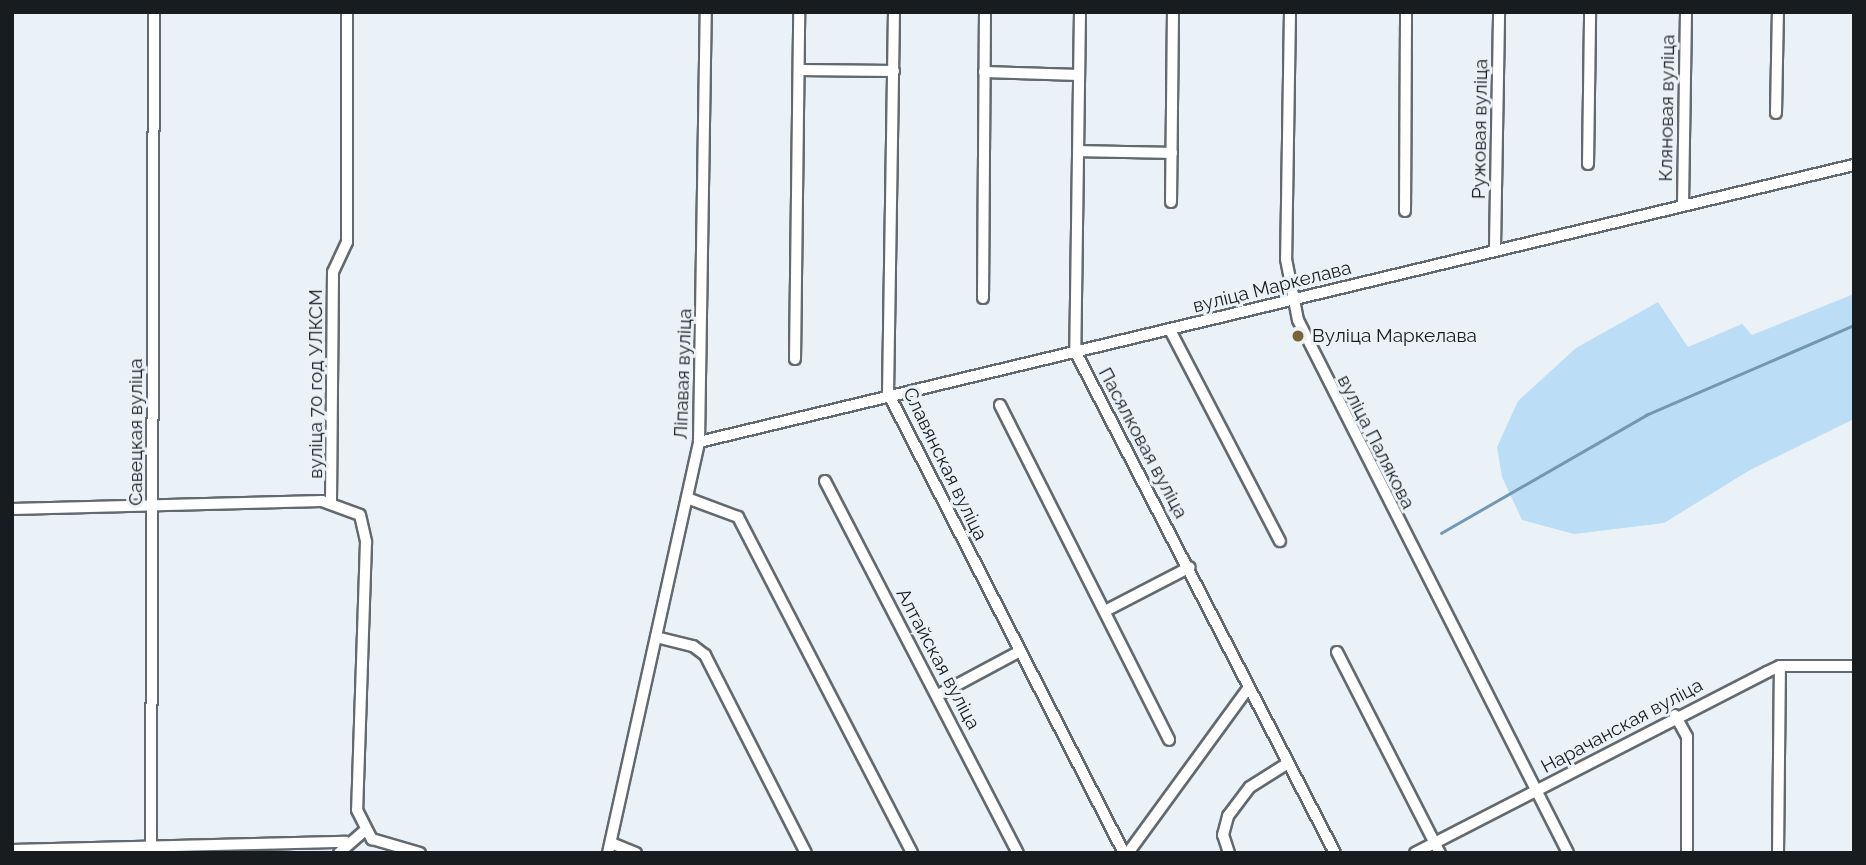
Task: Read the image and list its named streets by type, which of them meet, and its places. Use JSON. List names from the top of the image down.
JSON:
{
  "streets": {
    "street": [
      "Кляновая вуліца",
      "Ружовая вуліца",
      "вуліца Маркелава",
      "Ліпавая вуліца",
      "вуліца 70 год УЛКСМ",
      "Савецкая вуліца",
      "вуліца Палякова",
      "Пасялковая вуліца",
      "Славянская вуліца",
      "Алтайская вуліца",
      "Нарачанская вуліца"
    ]
  },
  "crossings": [
    ["Кляновая вуліца", "вуліца Маркелава"],
    ["Ружовая вуліца", "вуліца Маркелава"],
    ["вуліца Маркелава", "Ліпавая вуліца"],
    ["вуліца Маркелава", "вуліца Палякова"],
    ["вуліца Маркелава", "Пасялковая вуліца"],
    ["вуліца Маркелава", "Славянская вуліца"],
    ["вуліца Палякова", "Нарачанская вуліца"]
  ],
  "places": ["Вуліца Маркелава"]
}
